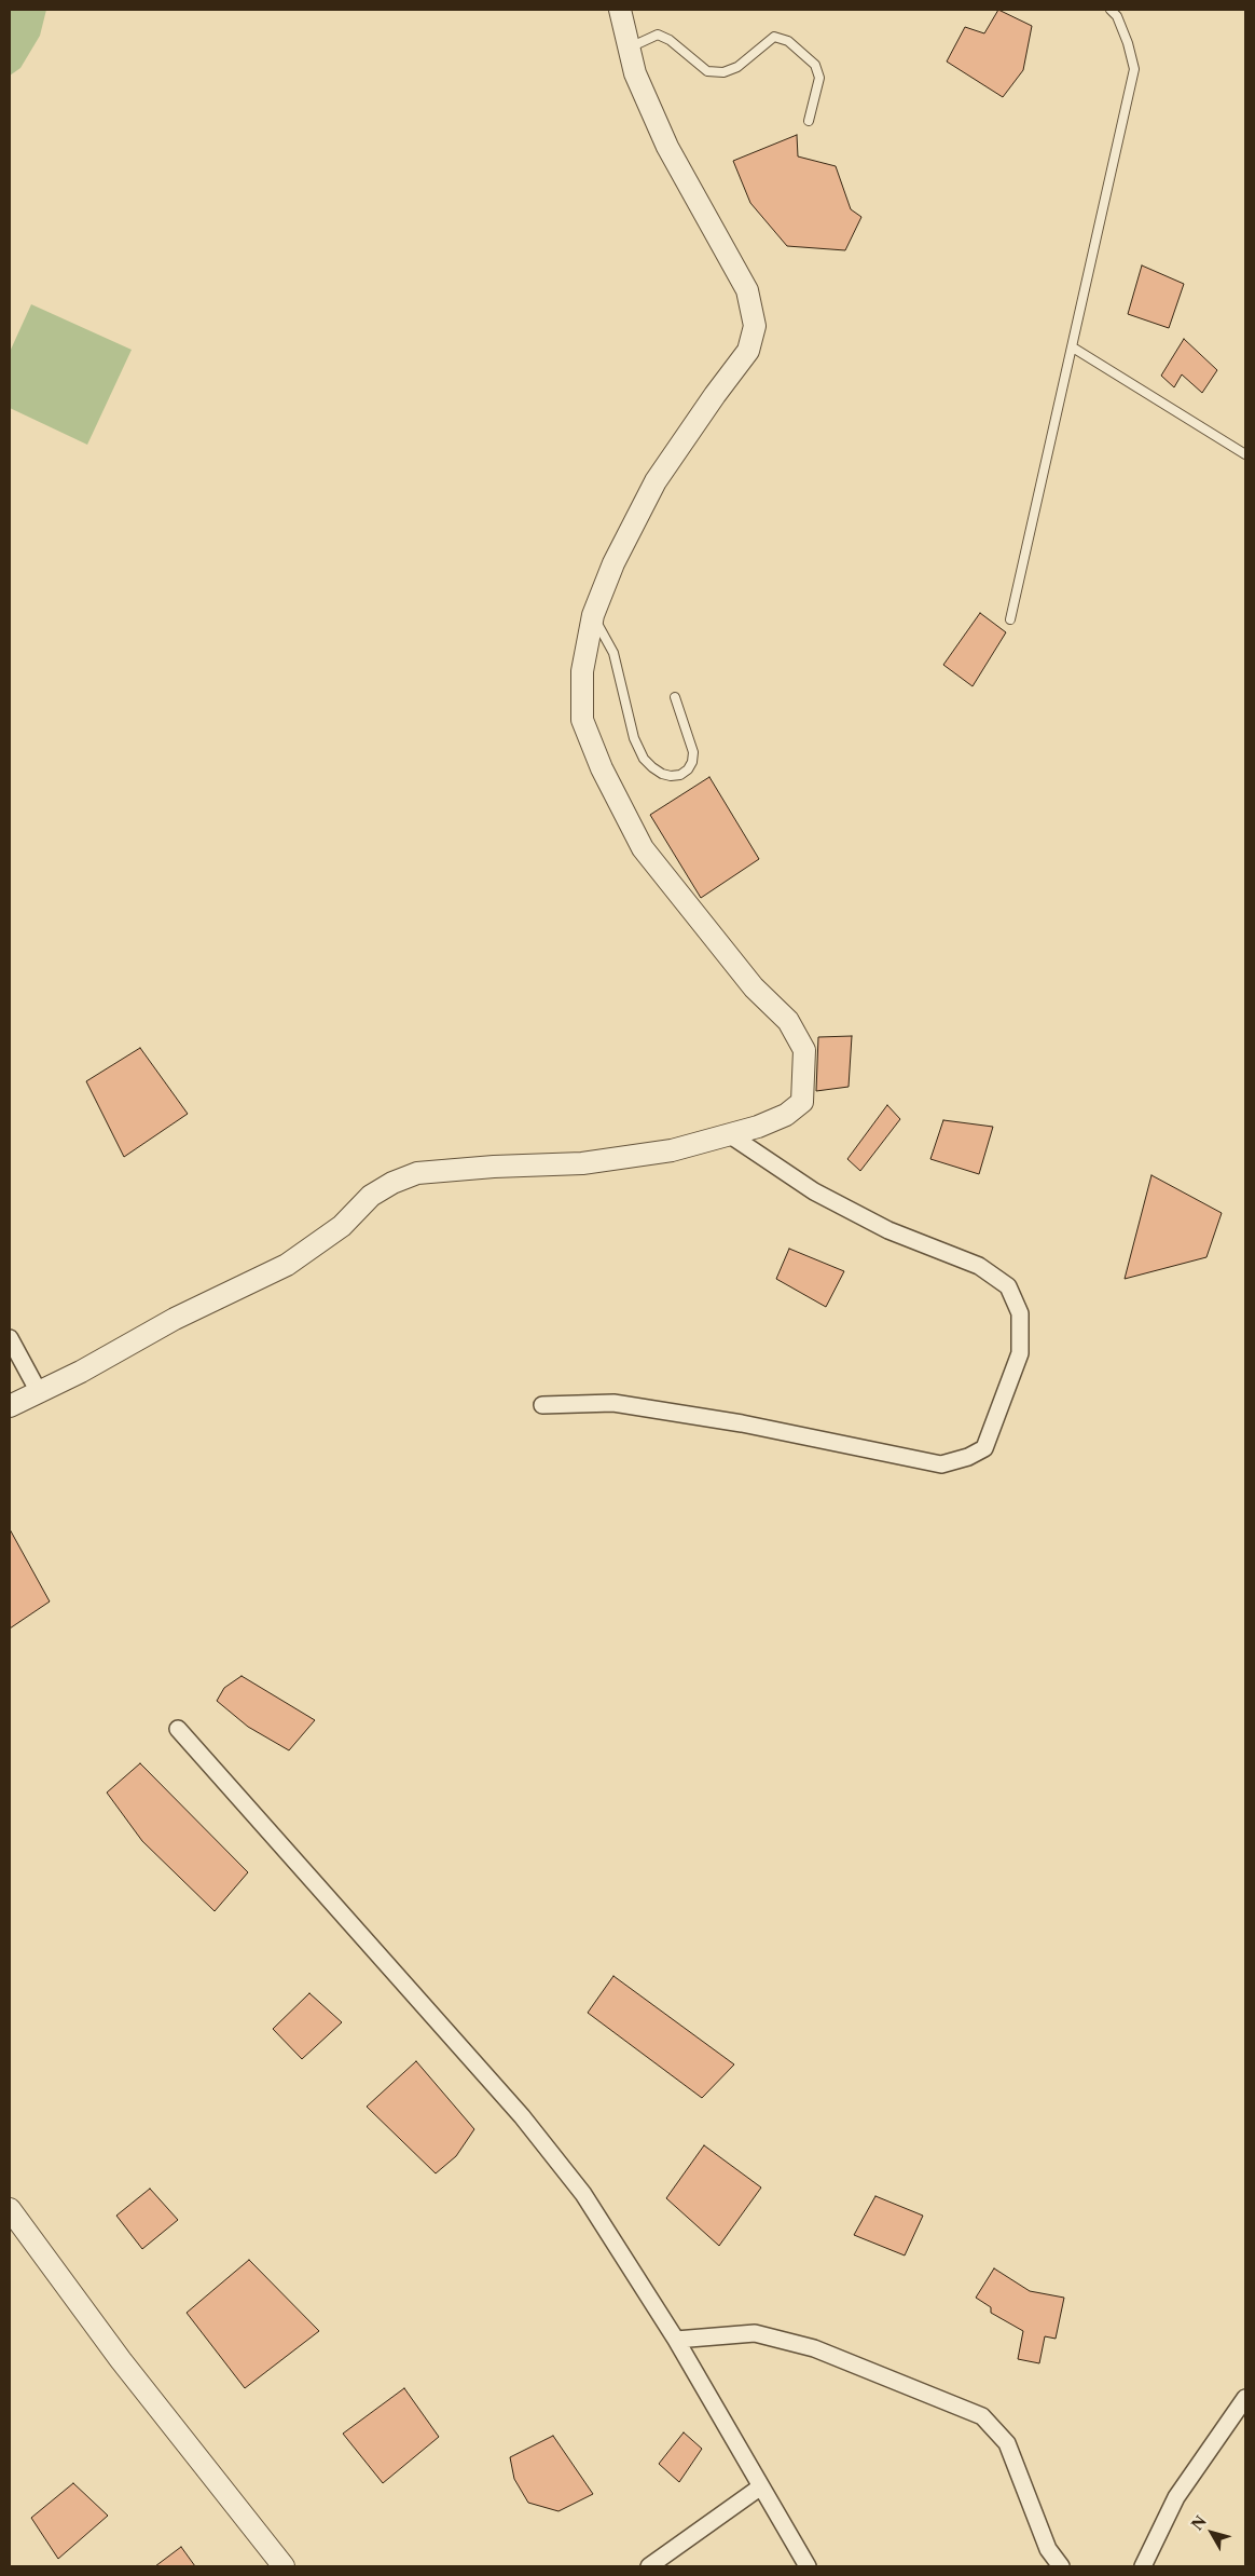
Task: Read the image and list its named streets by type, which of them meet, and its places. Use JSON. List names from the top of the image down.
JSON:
{
  "north": "top left"
}
